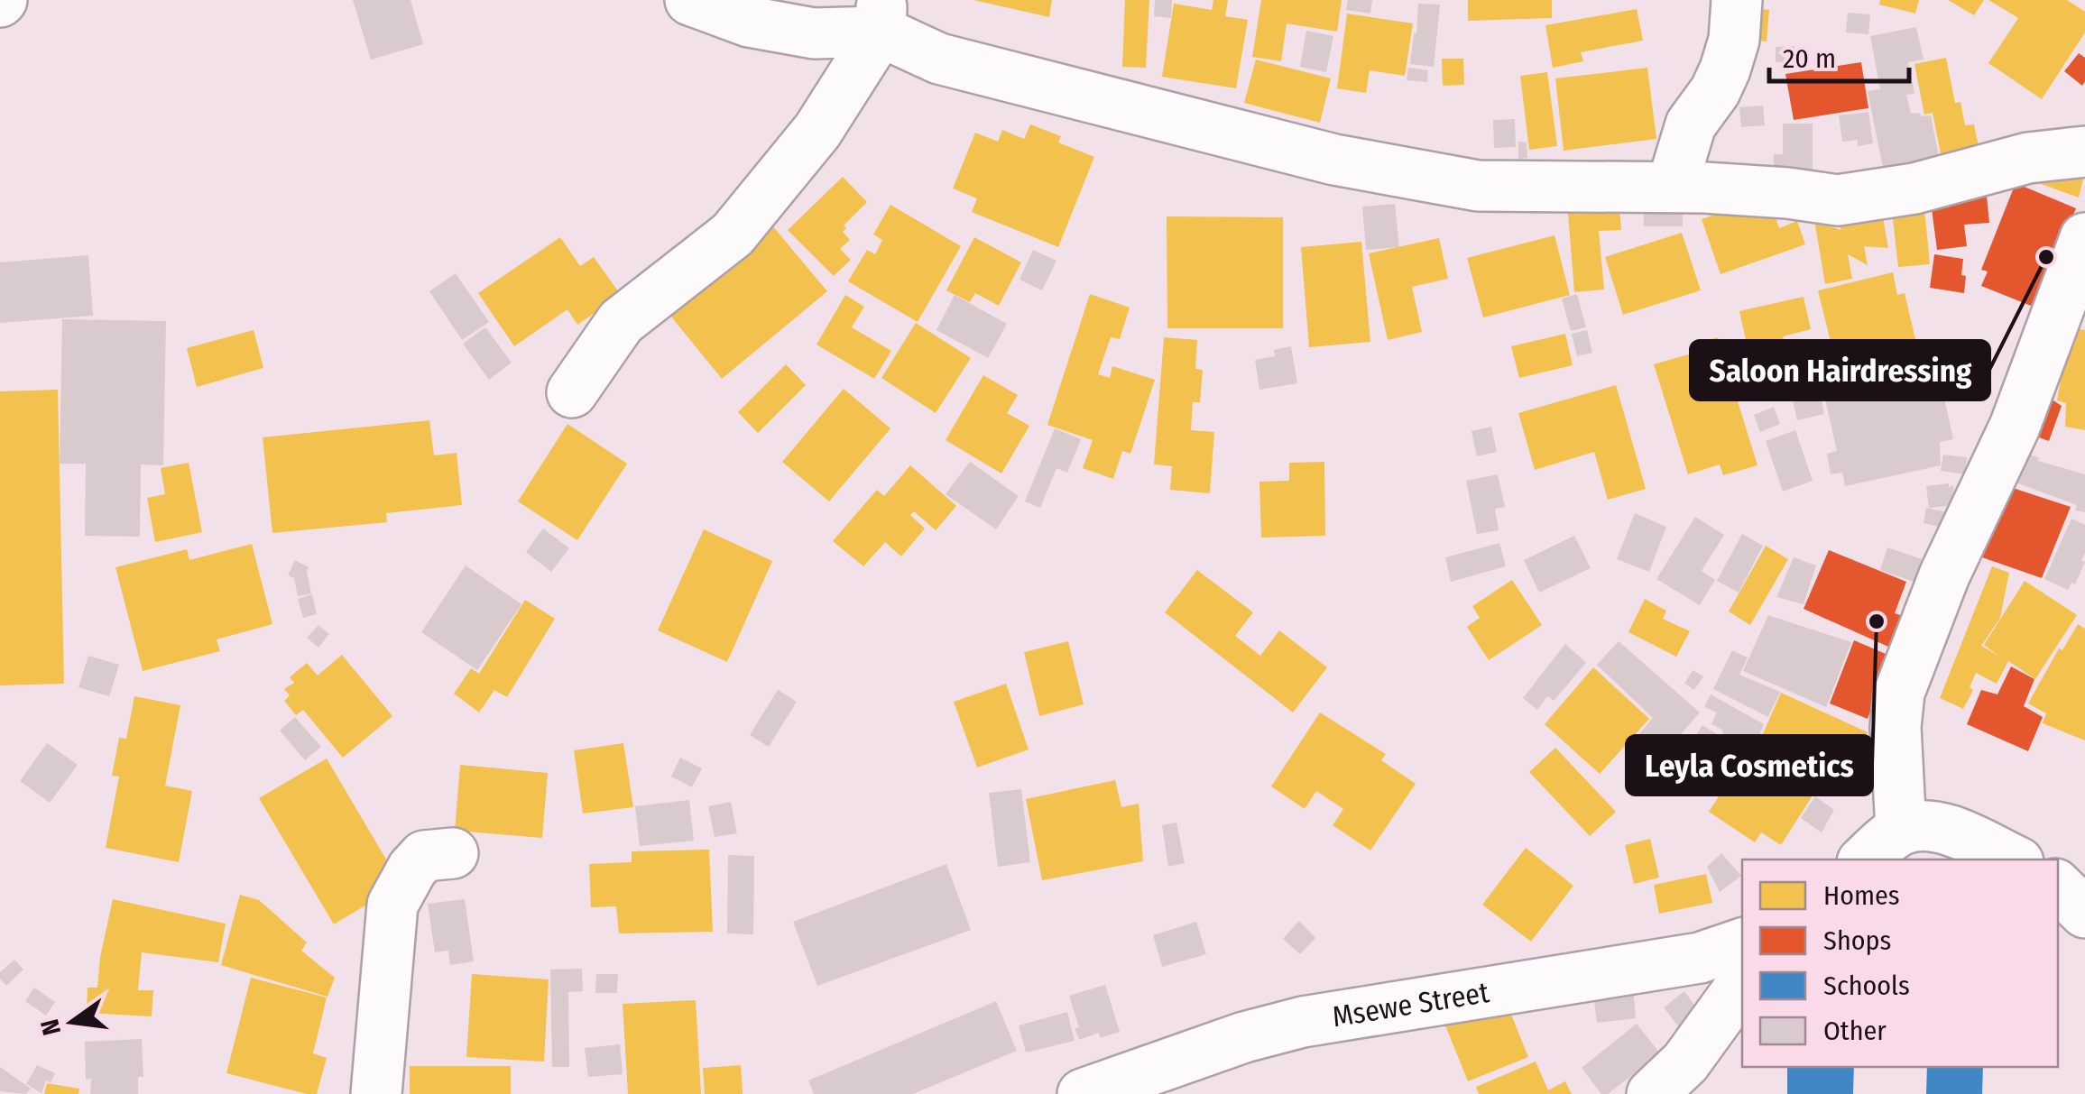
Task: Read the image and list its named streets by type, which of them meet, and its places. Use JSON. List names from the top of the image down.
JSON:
{
  "streets": {
    "street": ["Msewe Street"]
  },
  "places": ["Saloon Hairdressing", "Leyla Cosmetics"],
  "legend": [
    "Homes",
    "Shops",
    "Schools",
    "Other"
  ],
  "scale_bar": "20 m",
  "north": "left"
}
